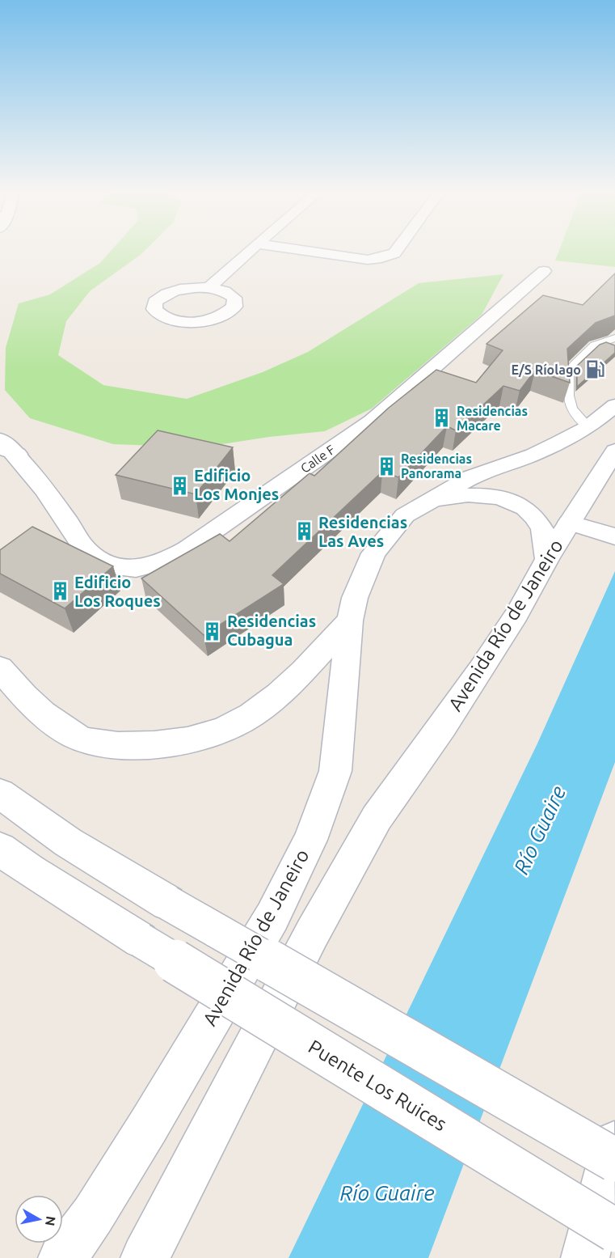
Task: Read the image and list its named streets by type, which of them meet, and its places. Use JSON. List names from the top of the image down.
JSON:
{
  "streets": {
    "street": ["Calle F", "Avenida Río de Janeiro", "Puente Los Ruices"]
  },
  "water": ["Río Guaire"],
  "places": {
    "fuel station": ["E/S Ríolago"],
    "building": [
      "Residencias Macare",
      "Residencias Panorama",
      "Edificio Los Monjes",
      "Residencias Las Aves",
      "Edificio Los Roques",
      "Residencias Cubagua"
    ]
  },
  "north": "right"
}
